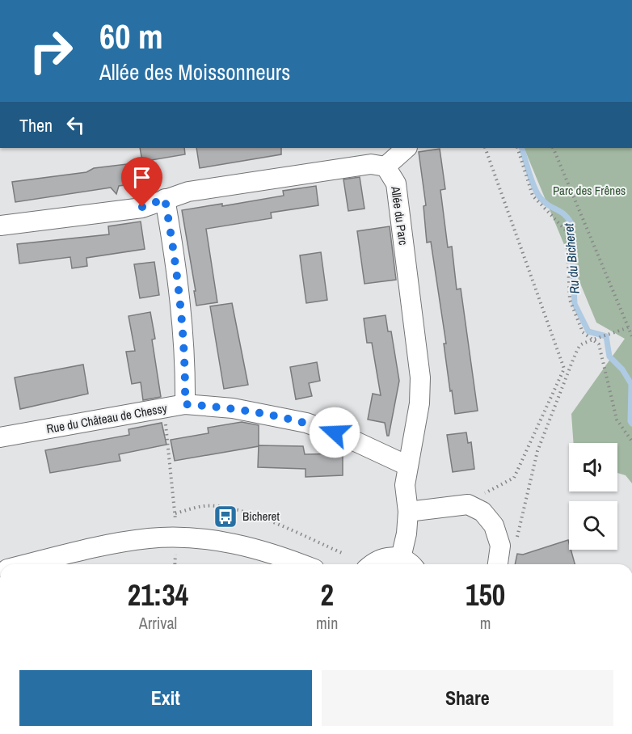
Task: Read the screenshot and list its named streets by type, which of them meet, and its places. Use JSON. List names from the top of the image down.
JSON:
{
  "streets": {
    "street": ["Allée du Parc", "Rue du Château de Chessy"]
  },
  "crossings": [
    ["Allée du Parc", "Rue du Château de Chessy"]
  ],
  "water": ["Ru du Bicheret"],
  "parks": ["Parc des Frênes"],
  "places": {
    "bus stop": ["Bicheret"]
  },
  "page": {
    "turn": ["60 m", "Allée des Moissonneurs"],
    "then": "Then",
    "eta": [
      "21:34",
      "Arrival",
      "2",
      "min",
      "150",
      "m"
    ],
    "buttons": ["Exit", "Share"]
  }
}
